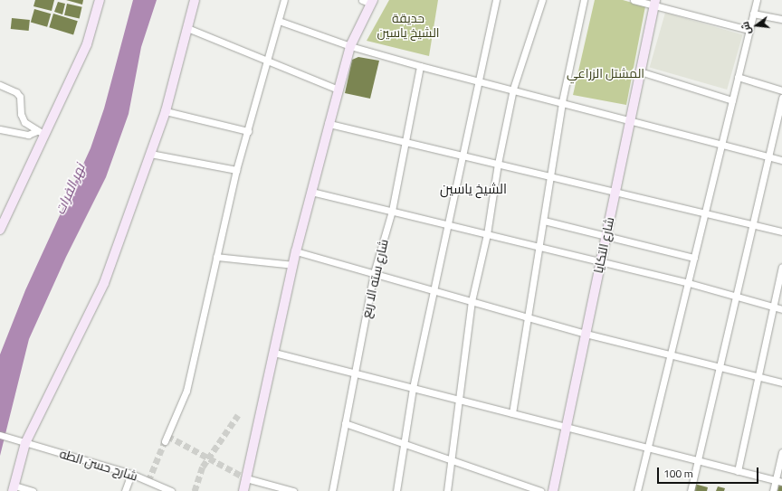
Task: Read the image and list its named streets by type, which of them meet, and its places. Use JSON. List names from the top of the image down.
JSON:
{
  "streets": {
    "street": ["شارع التكايا", "شارع سته الا ربع", "شارح حسن الطه"]
  },
  "districts": ["الشيخ ياسين"],
  "water": ["نهر الفرات"],
  "parks": ["حديقة الشيخ ياسين", "المشتل الزراعي"],
  "scale_bar": "100 m",
  "north": "left"
}
